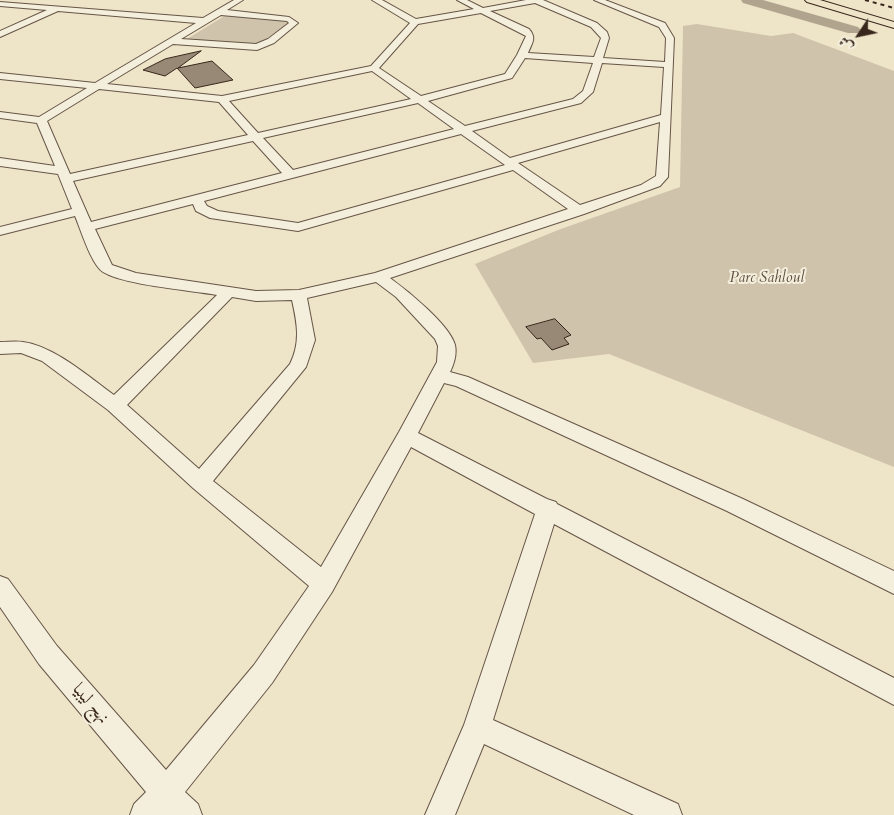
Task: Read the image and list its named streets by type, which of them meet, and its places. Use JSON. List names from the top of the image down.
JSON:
{
  "streets": {
    "street": ["نهج ليبيا"]
  },
  "parks": ["Parc Sahloul"],
  "north": "bottom left"
}
